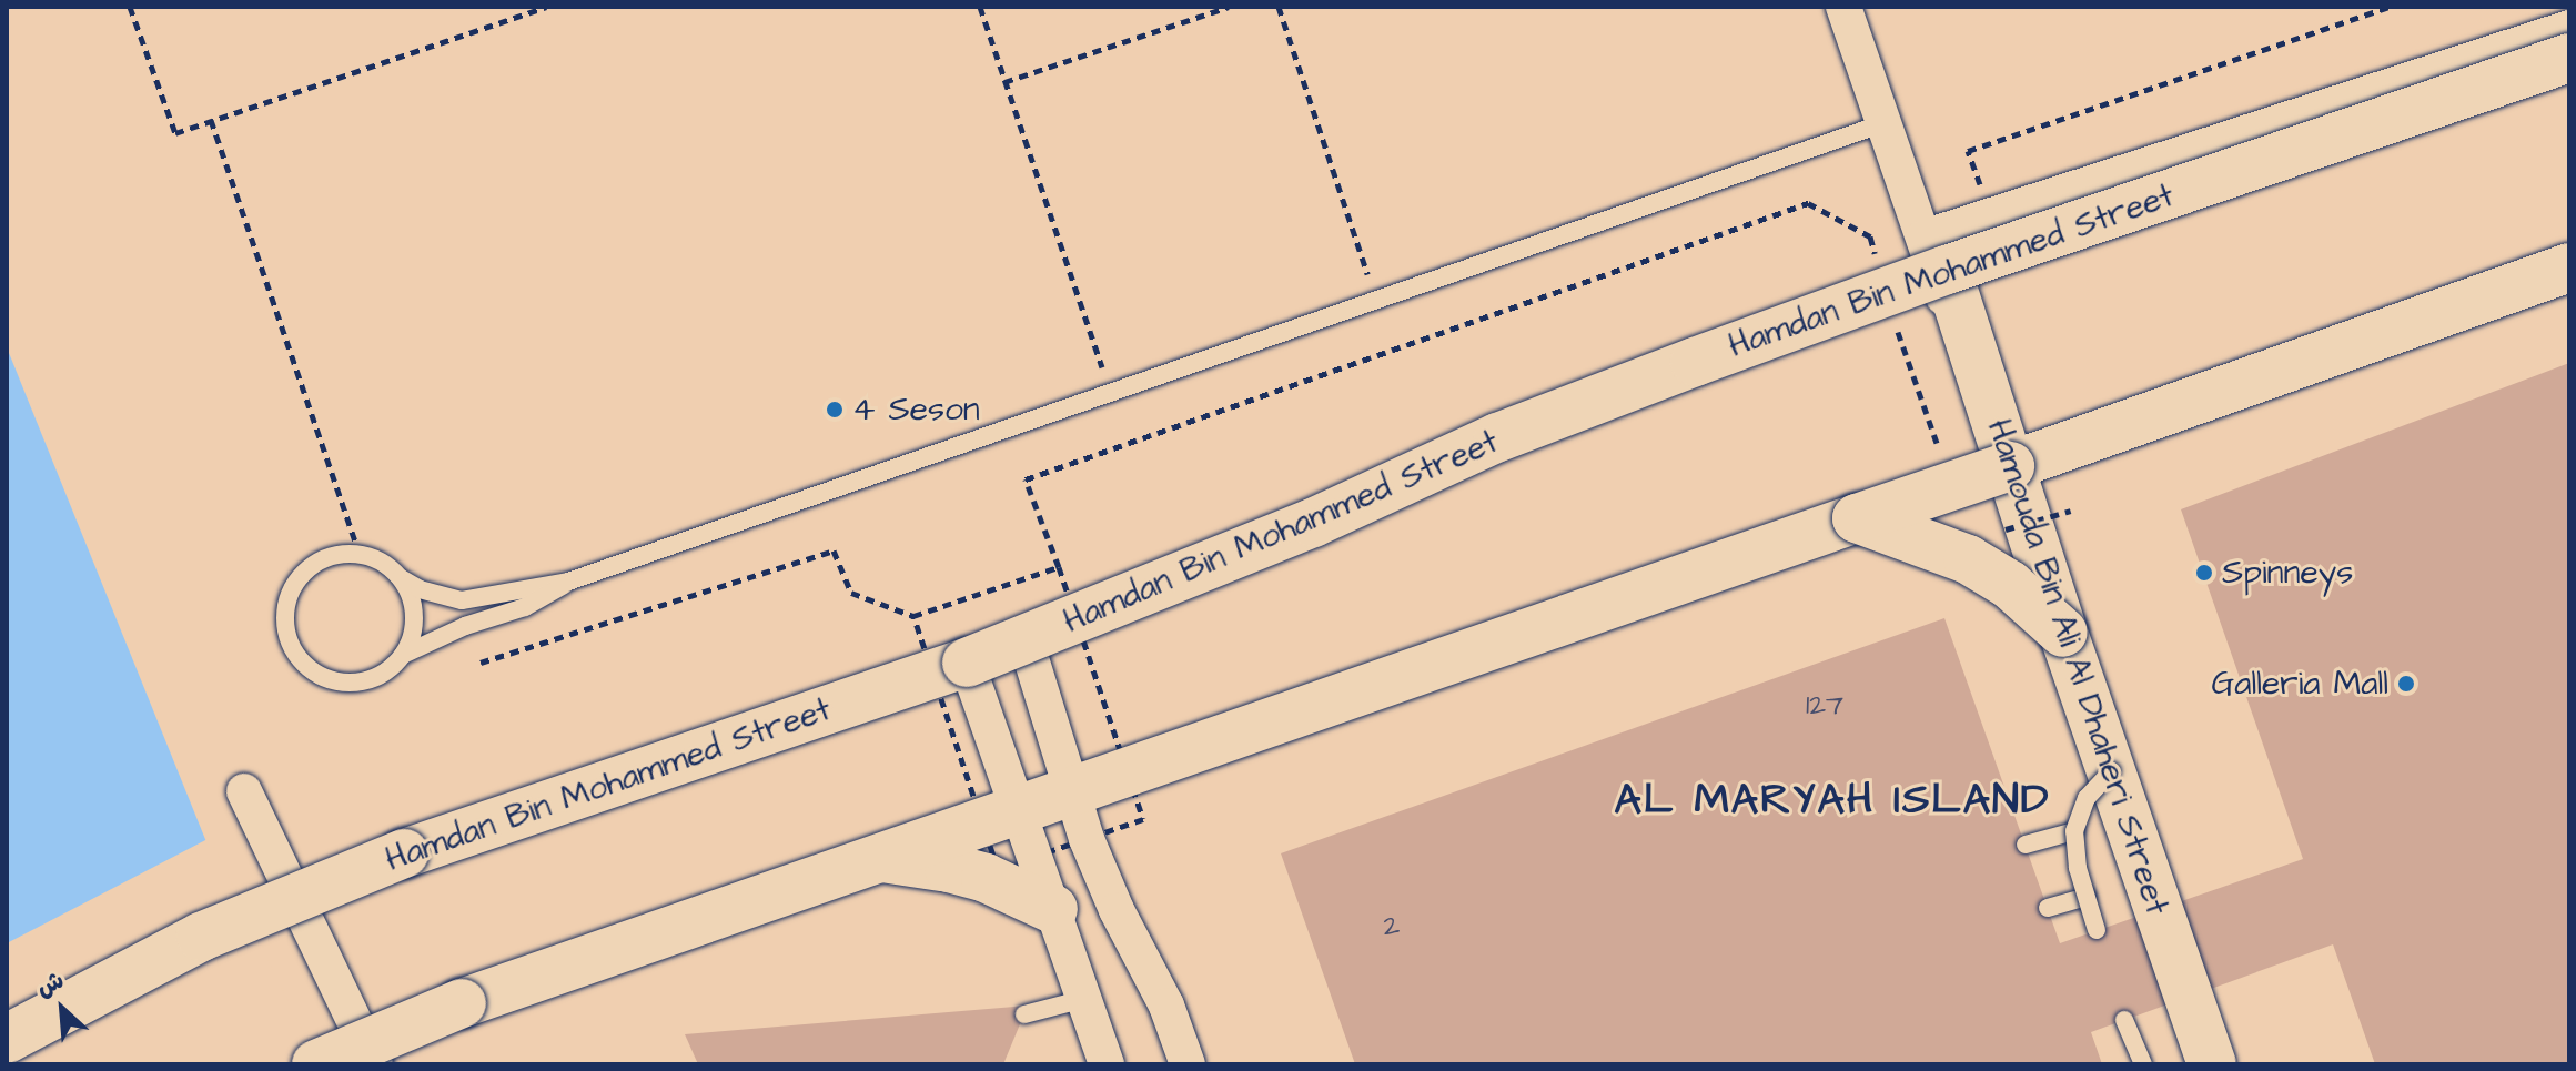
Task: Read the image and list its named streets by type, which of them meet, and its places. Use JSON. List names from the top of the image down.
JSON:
{
  "streets": {
    "main road": ["Hamdan Bin Mohammed Street", "Hamouda Bin Ali Al Dhaheri Street"]
  },
  "crossings": [
    ["Hamdan Bin Mohammed Street", "Hamouda Bin Ali Al Dhaheri Street"]
  ],
  "districts": ["AL MARYAH ISLAND"],
  "places": ["4 Seson", "Spinneys", "Galleria Mall"],
  "house_numbers": ["127", "2"],
  "north": "top left"
}
